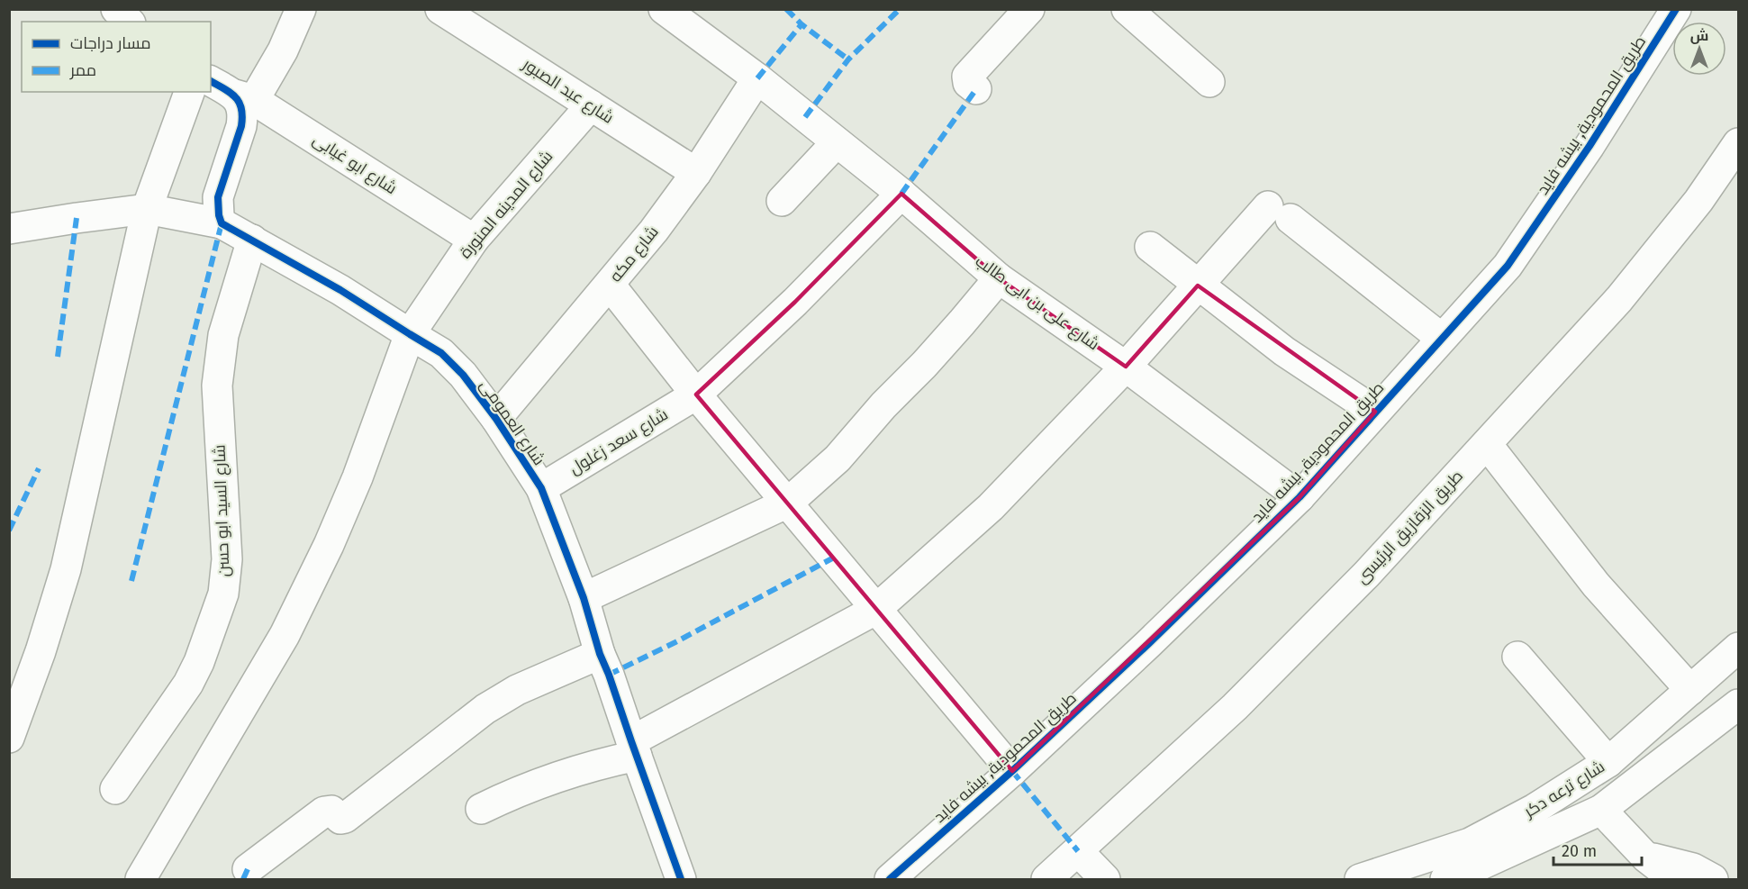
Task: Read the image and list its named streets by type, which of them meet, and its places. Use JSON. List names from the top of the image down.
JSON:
{
  "streets": {
    "street": [
      "شارع عبد الصبور",
      "طريق المحمودية, بيشه فايد",
      "شارع ابو غيابى",
      "شارع المدينه المنورة",
      "شارع مكه",
      "شارع على بن ابى طالب",
      "شارع العمومى",
      "شارع سعد زغلول",
      "شارع السيد ابو حسن",
      "طريق الزقازيق الرئيسى",
      "شارع ترعه دكر"
    ]
  },
  "crossings": [
    ["شارع عبد الصبور", "شارع المدينه المنورة"],
    ["شارع عبد الصبور", "شارع مكه"],
    ["طريق المحمودية, بيشه فايد", "شارع على بن ابى طالب"],
    ["شارع ابو غيابى", "شارع المدينه المنورة"],
    ["شارع المدينه المنورة", "شارع العمومى"],
    ["شارع مكه", "شارع على بن ابى طالب"],
    ["شارع مكه", "شارع العمومى"],
    ["شارع على بن ابى طالب", "شارع سعد زغلول"],
    ["شارع العمومى", "شارع سعد زغلول"],
    ["شارع العمومى", "شارع السيد ابو حسن"]
  ],
  "legend": ["مسار دراجات", "ممر"],
  "scale_bar": "20 m",
  "north": "top"
}
